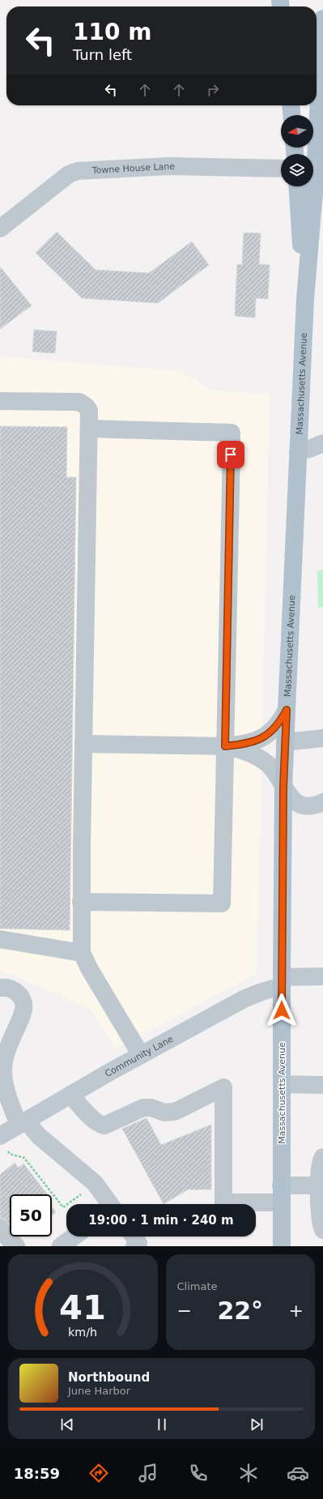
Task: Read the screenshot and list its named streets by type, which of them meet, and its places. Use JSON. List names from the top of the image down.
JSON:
{
  "streets": {
    "main road": ["Massachusetts Avenue"],
    "street": ["Towne House Lane", "Community Lane"]
  },
  "crossings": [
    ["Massachusetts Avenue", "Community Lane"]
  ],
  "north": "left",
  "page": {
    "turn": ["110 m", "Turn left"],
    "limit": "50",
    "trip": "19:00 · 1 min · 240 m",
    "tile": "Climate",
    "heat": ["−", "22°", "+"],
    "song": ["Northbound", "June Harbor"],
    "tabs": "18:59",
    "gauge": ["41", "km/h"]
  }
}
